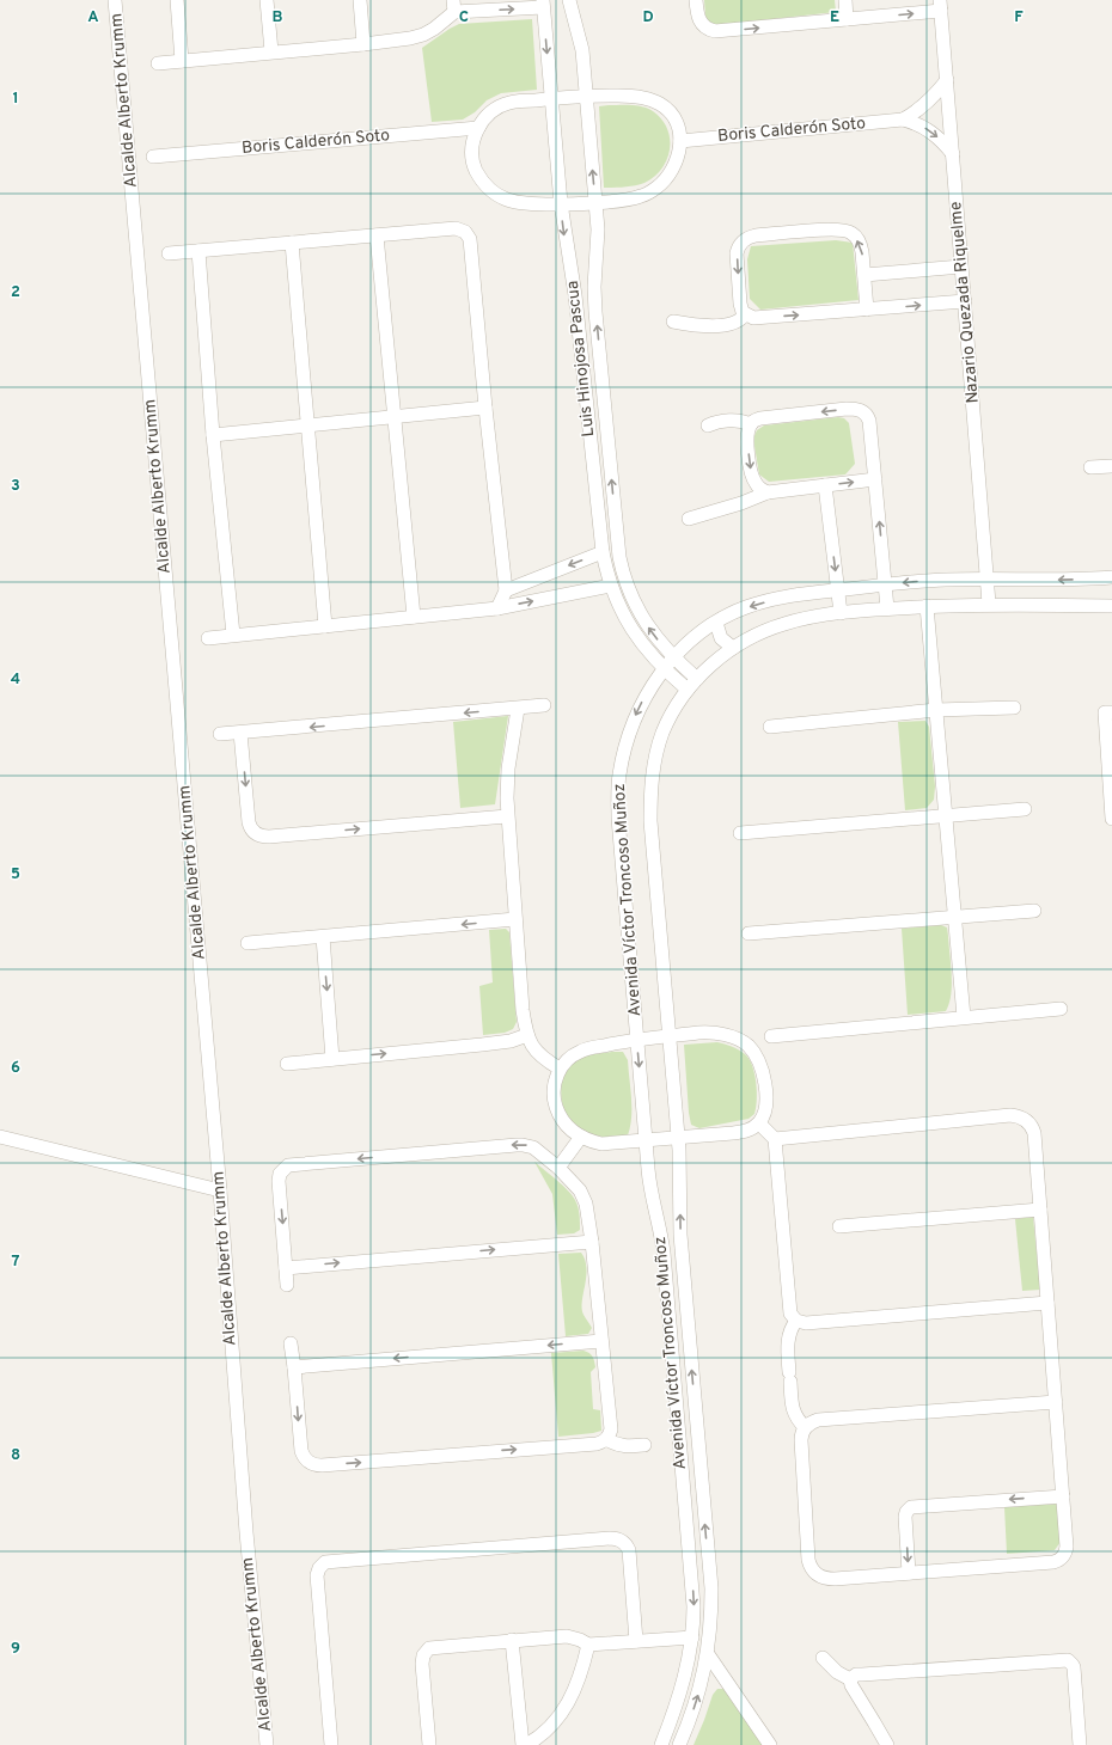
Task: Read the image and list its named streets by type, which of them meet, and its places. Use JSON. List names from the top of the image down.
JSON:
{
  "streets": {
    "street": [
      "Alcalde Alberto Krumm",
      "Boris Calderón Soto",
      "Nazario Quezada Riquelme",
      "Luis Hinojosa Pascua",
      "Avenida Víctor Troncoso Muñoz"
    ]
  },
  "crossings": [
    ["Boris Calderón Soto", "Nazario Quezada Riquelme"],
    ["Nazario Quezada Riquelme", "Avenida Víctor Troncoso Muñoz"],
    ["Luis Hinojosa Pascua", "Avenida Víctor Troncoso Muñoz"]
  ],
  "grid": {
    "columns": [
      "A",
      "B",
      "C",
      "D",
      "E",
      "F"
    ],
    "rows": [
      "1",
      "2",
      "3",
      "4",
      "5",
      "6",
      "7",
      "8",
      "9"
    ]
  }
}
